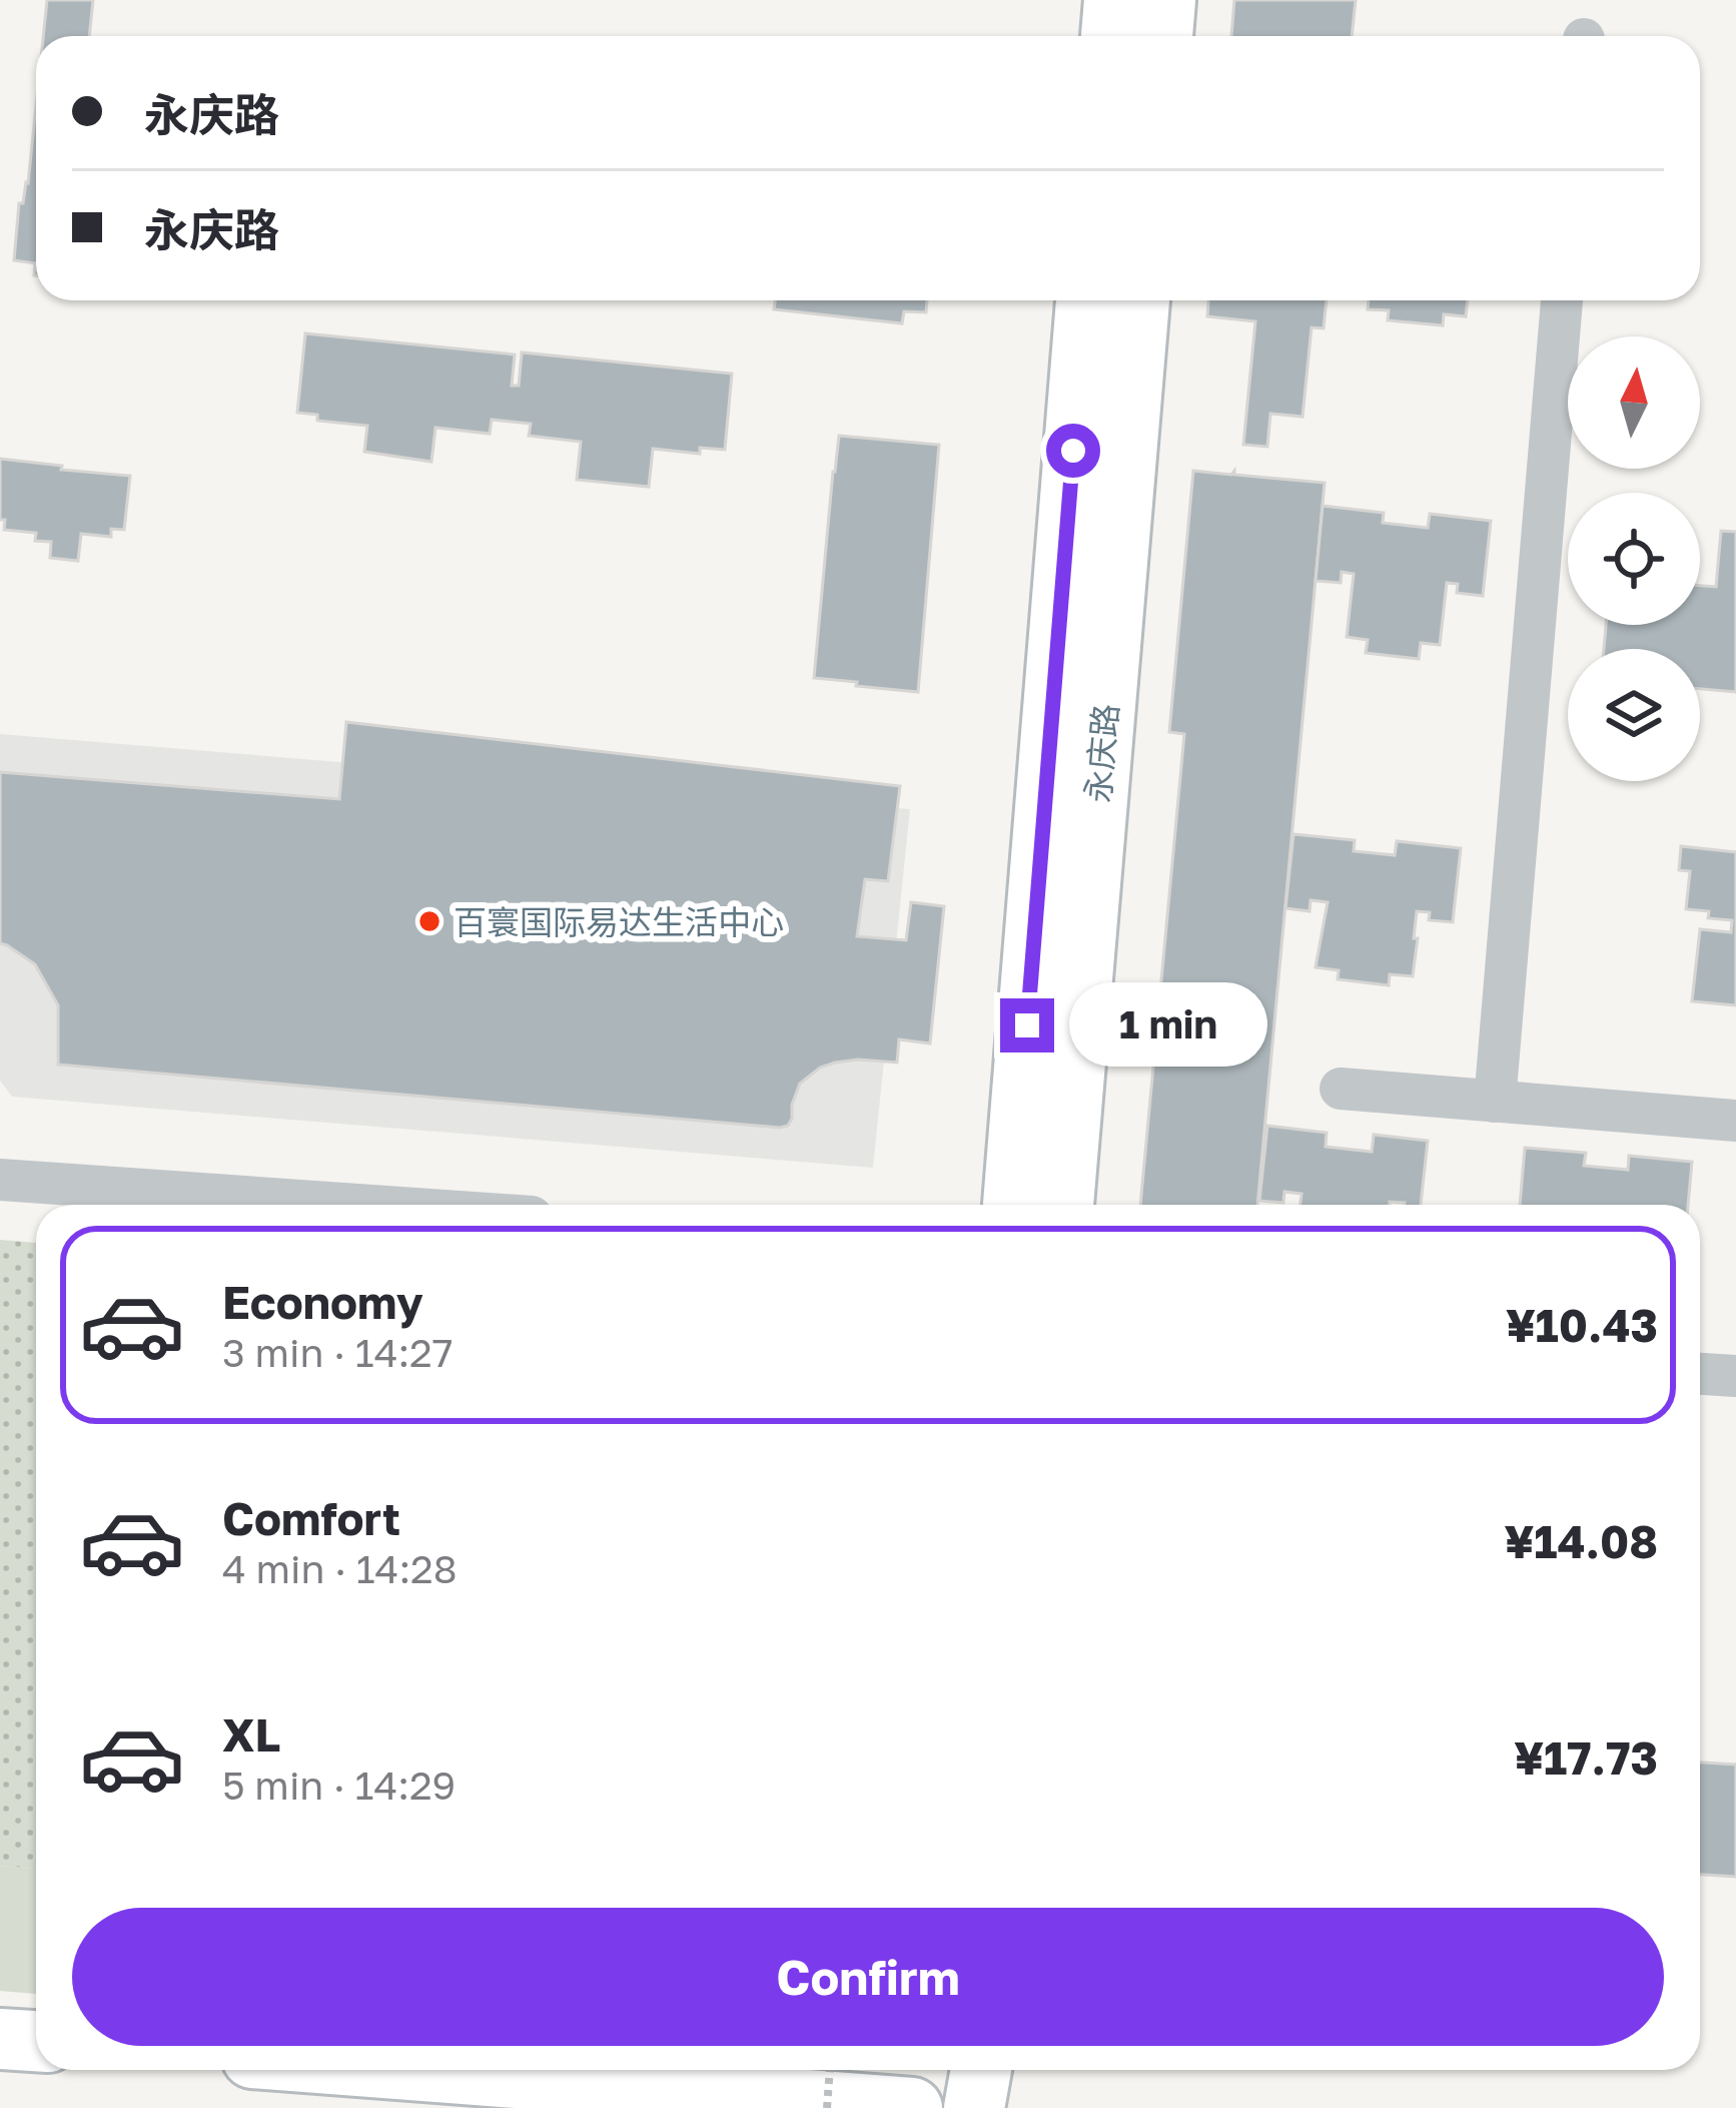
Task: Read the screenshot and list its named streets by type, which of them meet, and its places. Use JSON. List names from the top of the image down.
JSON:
{
  "streets": {
    "street": ["永庆路"]
  },
  "places": ["百寰国际易达生活中心"],
  "north": "top",
  "page": {
    "banner": ["永庆路", "永庆路"],
    "bubble": "1 min",
    "list": [
      {
        "name": "Economy",
        "note": "3 min · 14:27",
        "value": "¥10.43"
      },
      {
        "name": "Comfort",
        "note": "4 min · 14:28",
        "value": "¥14.08"
      },
      {
        "name": "XL",
        "note": "5 min · 14:29",
        "value": "¥17.73"
      }
    ],
    "buttons": "Confirm"
  }
}
